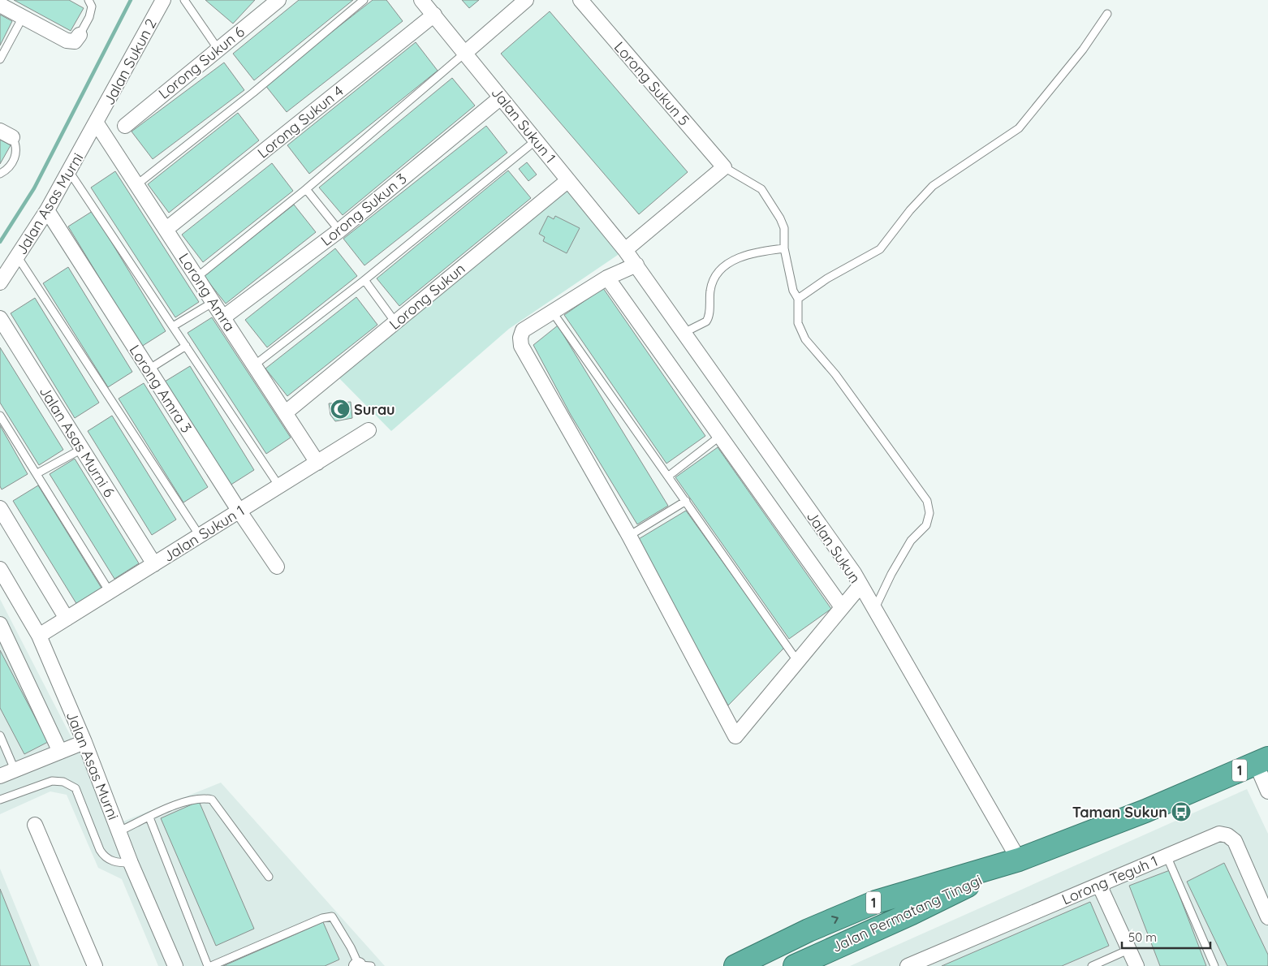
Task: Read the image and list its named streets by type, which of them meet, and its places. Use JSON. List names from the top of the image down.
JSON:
{
  "streets": {
    "highway": ["1", "Jalan Permatang Tinggi"],
    "street": [
      "Jalan Sukun 2",
      "Lorong Sukun 6",
      "Lorong Sukun 5",
      "Lorong Sukun 4",
      "Jalan Sukun 1",
      "Jalan Asas Murni",
      "Lorong Sukun 3",
      "Lorong Amra",
      "Lorong Sukun",
      "Lorong Amra 3",
      "Jalan Asas Murni 6",
      "Jalan Sukun",
      "Lorong Teguh 1"
    ]
  },
  "crossings": [
    ["Jalan Sukun 2", "Jalan Asas Murni"],
    ["Jalan Sukun 2", "Lorong Amra"],
    ["Lorong Sukun 4", "Jalan Sukun 1"],
    ["Lorong Sukun 4", "Lorong Amra"],
    ["Jalan Sukun 1", "Jalan Asas Murni"],
    ["Jalan Sukun 1", "Lorong Sukun 3"],
    ["Jalan Sukun 1", "Lorong Amra"],
    ["Jalan Sukun 1", "Lorong Sukun"],
    ["Jalan Sukun 1", "Lorong Amra 3"],
    ["Jalan Sukun 1", "Jalan Asas Murni 6"],
    ["Jalan Sukun 1", "Jalan Sukun"],
    ["Jalan Asas Murni", "Lorong Amra"],
    ["Jalan Asas Murni", "Lorong Amra 3"],
    ["Lorong Sukun 3", "Lorong Amra"],
    ["Lorong Amra", "Lorong Sukun"],
    ["Jalan Sukun", "Jalan Permatang Tinggi"]
  ],
  "places": {
    "mosque": ["Surau"],
    "bus stop": ["Taman Sukun"]
  },
  "scale_bar": "50 m"
}
